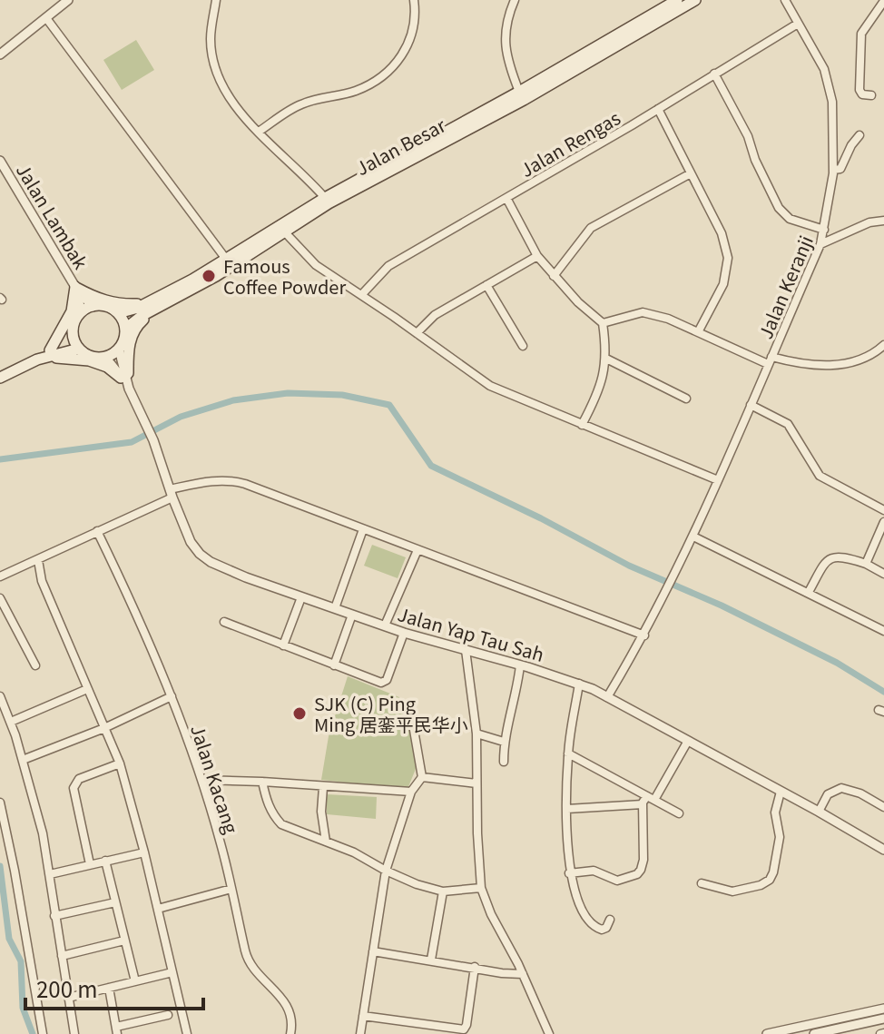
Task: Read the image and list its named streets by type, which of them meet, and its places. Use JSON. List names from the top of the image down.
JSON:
{
  "streets": {
    "main road": ["Jalan Besar"],
    "street": [
      "Jalan Rengas",
      "Jalan Lambak",
      "Jalan Keranji",
      "Jalan Yap Tau Sah",
      "Jalan Kacang"
    ]
  },
  "crossings": [
    ["Jalan Rengas", "Jalan Keranji"],
    ["Jalan Besar", "Jalan Yap Tau Sah"]
  ],
  "places": ["Famous Coffee Powder", "SJK (C) Ping Ming 居銮平民华小"],
  "scale_bar": "200 m"
}
